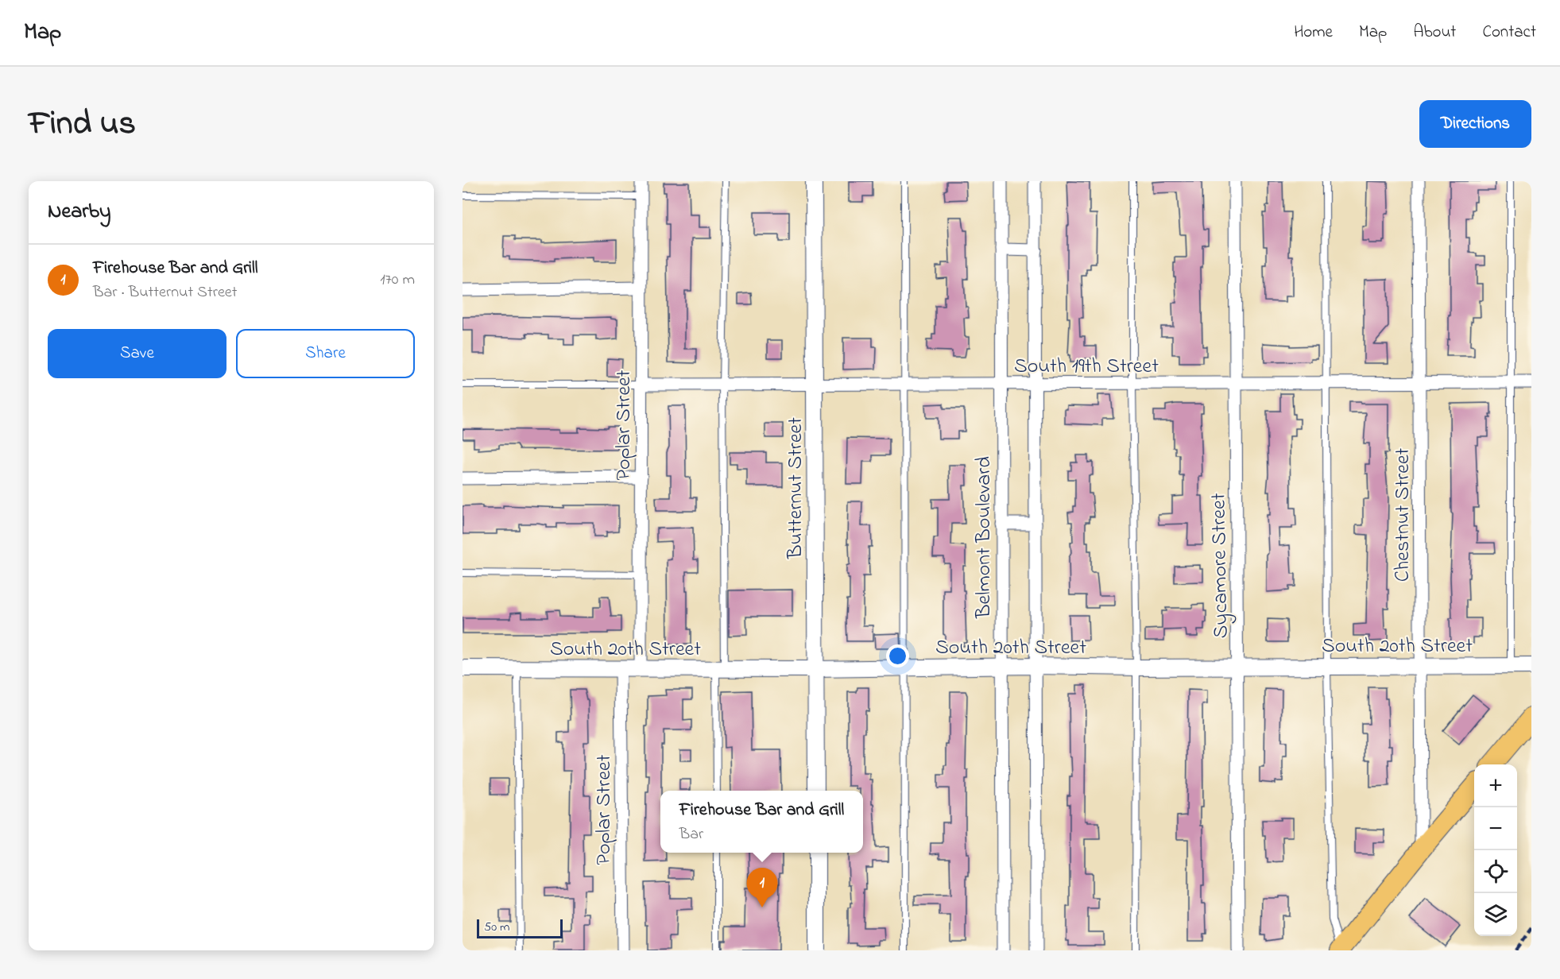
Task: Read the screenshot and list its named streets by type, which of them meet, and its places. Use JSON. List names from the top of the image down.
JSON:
{
  "streets": {
    "street": [
      "South 19th Street",
      "Poplar Street",
      "Butternut Street",
      "Chestnut Street",
      "Belmont Boulevard",
      "Sycamore Street",
      "South 20th Street"
    ]
  },
  "crossings": [
    ["South 19th Street", "Poplar Street"],
    ["South 19th Street", "Butternut Street"],
    ["South 19th Street", "Chestnut Street"],
    ["South 19th Street", "Belmont Boulevard"],
    ["South 19th Street", "Sycamore Street"],
    ["Poplar Street", "South 20th Street"],
    ["Butternut Street", "South 20th Street"],
    ["Chestnut Street", "South 20th Street"],
    ["Belmont Boulevard", "South 20th Street"],
    ["Sycamore Street", "South 20th Street"]
  ],
  "scale_bar": "50 m",
  "page": {
    "header": "Map",
    "nav": [
      "Home",
      "Map",
      "About",
      "Contact"
    ],
    "title": "Find us",
    "buttons": [
      "Directions",
      ["Save", "Share"]
    ],
    "heading": "Nearby",
    "list": [
      {
        "mark": "1",
        "name": "Firehouse Bar and Grill",
        "note": "Bar · Butternut Street",
        "value": "170 m"
      }
    ],
    "map_buttons": ["+", "−"],
    "popup": ["Firehouse Bar and Grill", "Bar"],
    "pins": "1",
    "scale": "50 m"
  }
}
